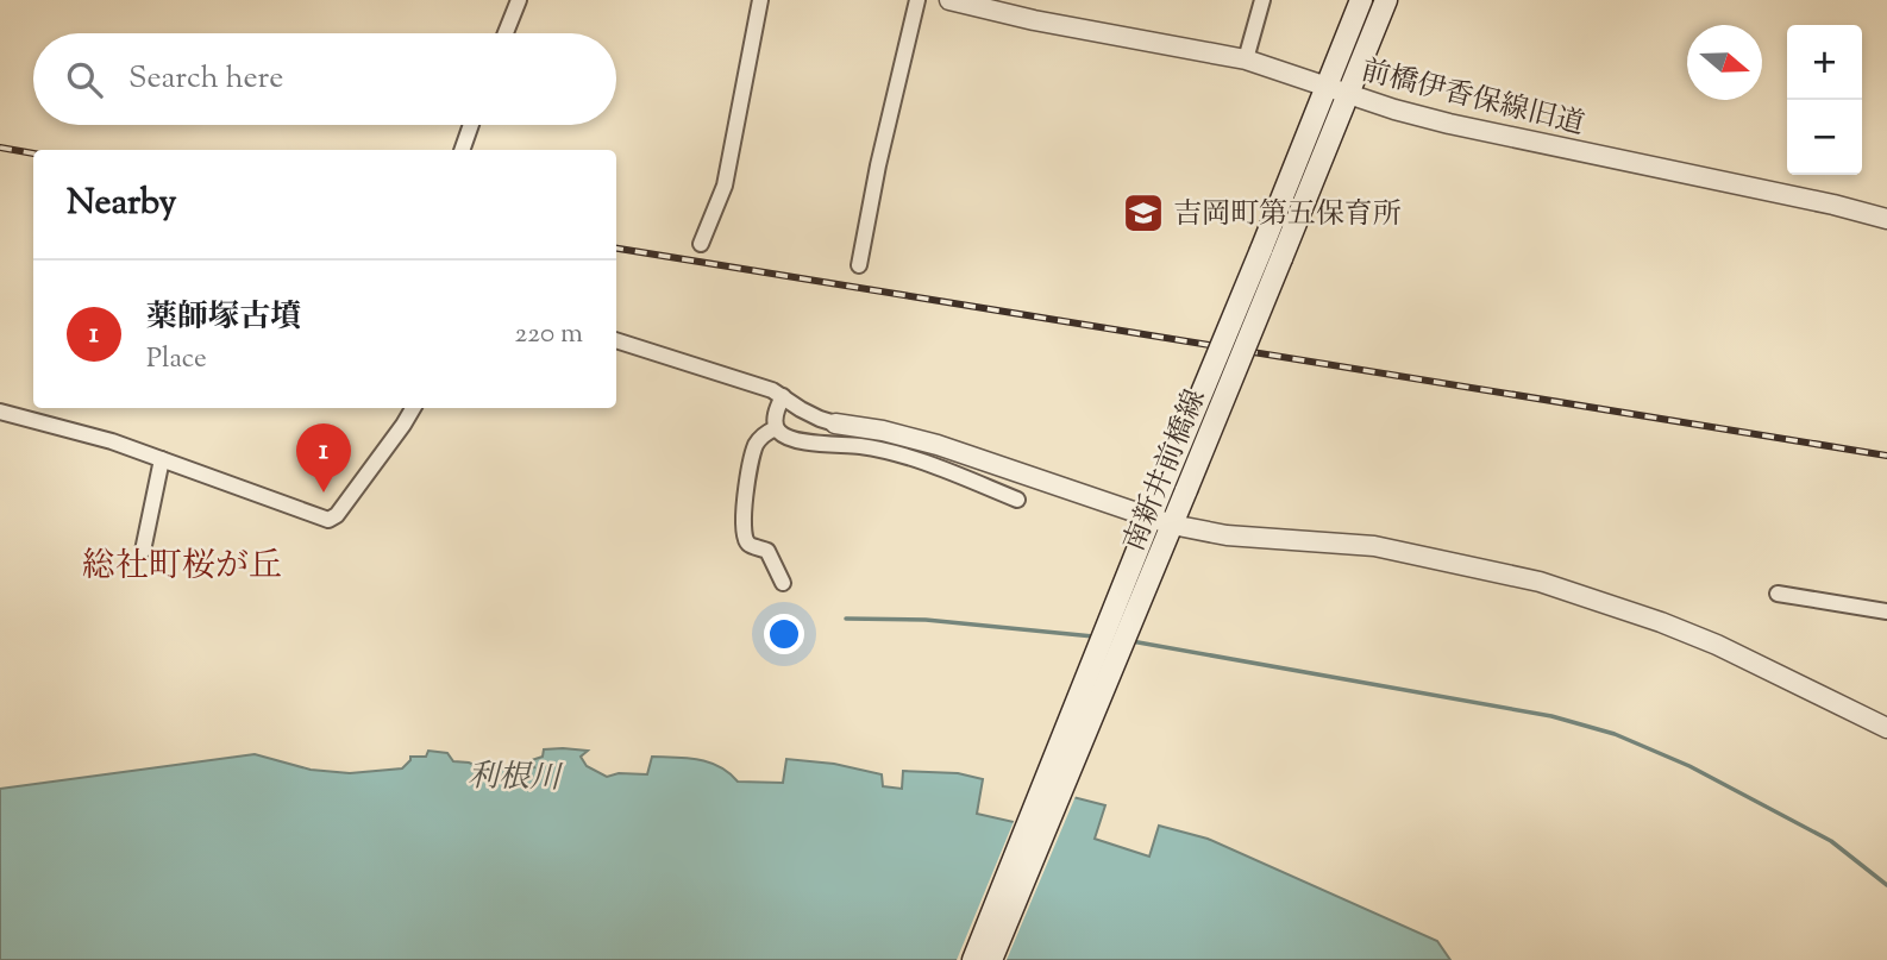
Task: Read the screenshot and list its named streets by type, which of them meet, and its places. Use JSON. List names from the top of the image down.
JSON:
{
  "streets": {
    "main road": ["南新井前橋線"],
    "street": ["前橋伊香保線旧道"]
  },
  "crossings": [
    ["前橋伊香保線旧道", "南新井前橋線"]
  ],
  "districts": ["総社町桜が丘"],
  "water": ["利根川"],
  "places": {
    "school or university": ["吉岡町第五保育所"]
  },
  "north": "right",
  "page": {
    "map_buttons": ["+", "−"],
    "search": "Search here",
    "heading": "Nearby",
    "list": [
      {
        "mark": "1",
        "name": "薬師塚古墳",
        "note": "Place",
        "value": "220 m"
      }
    ],
    "pins": "1"
  }
}
